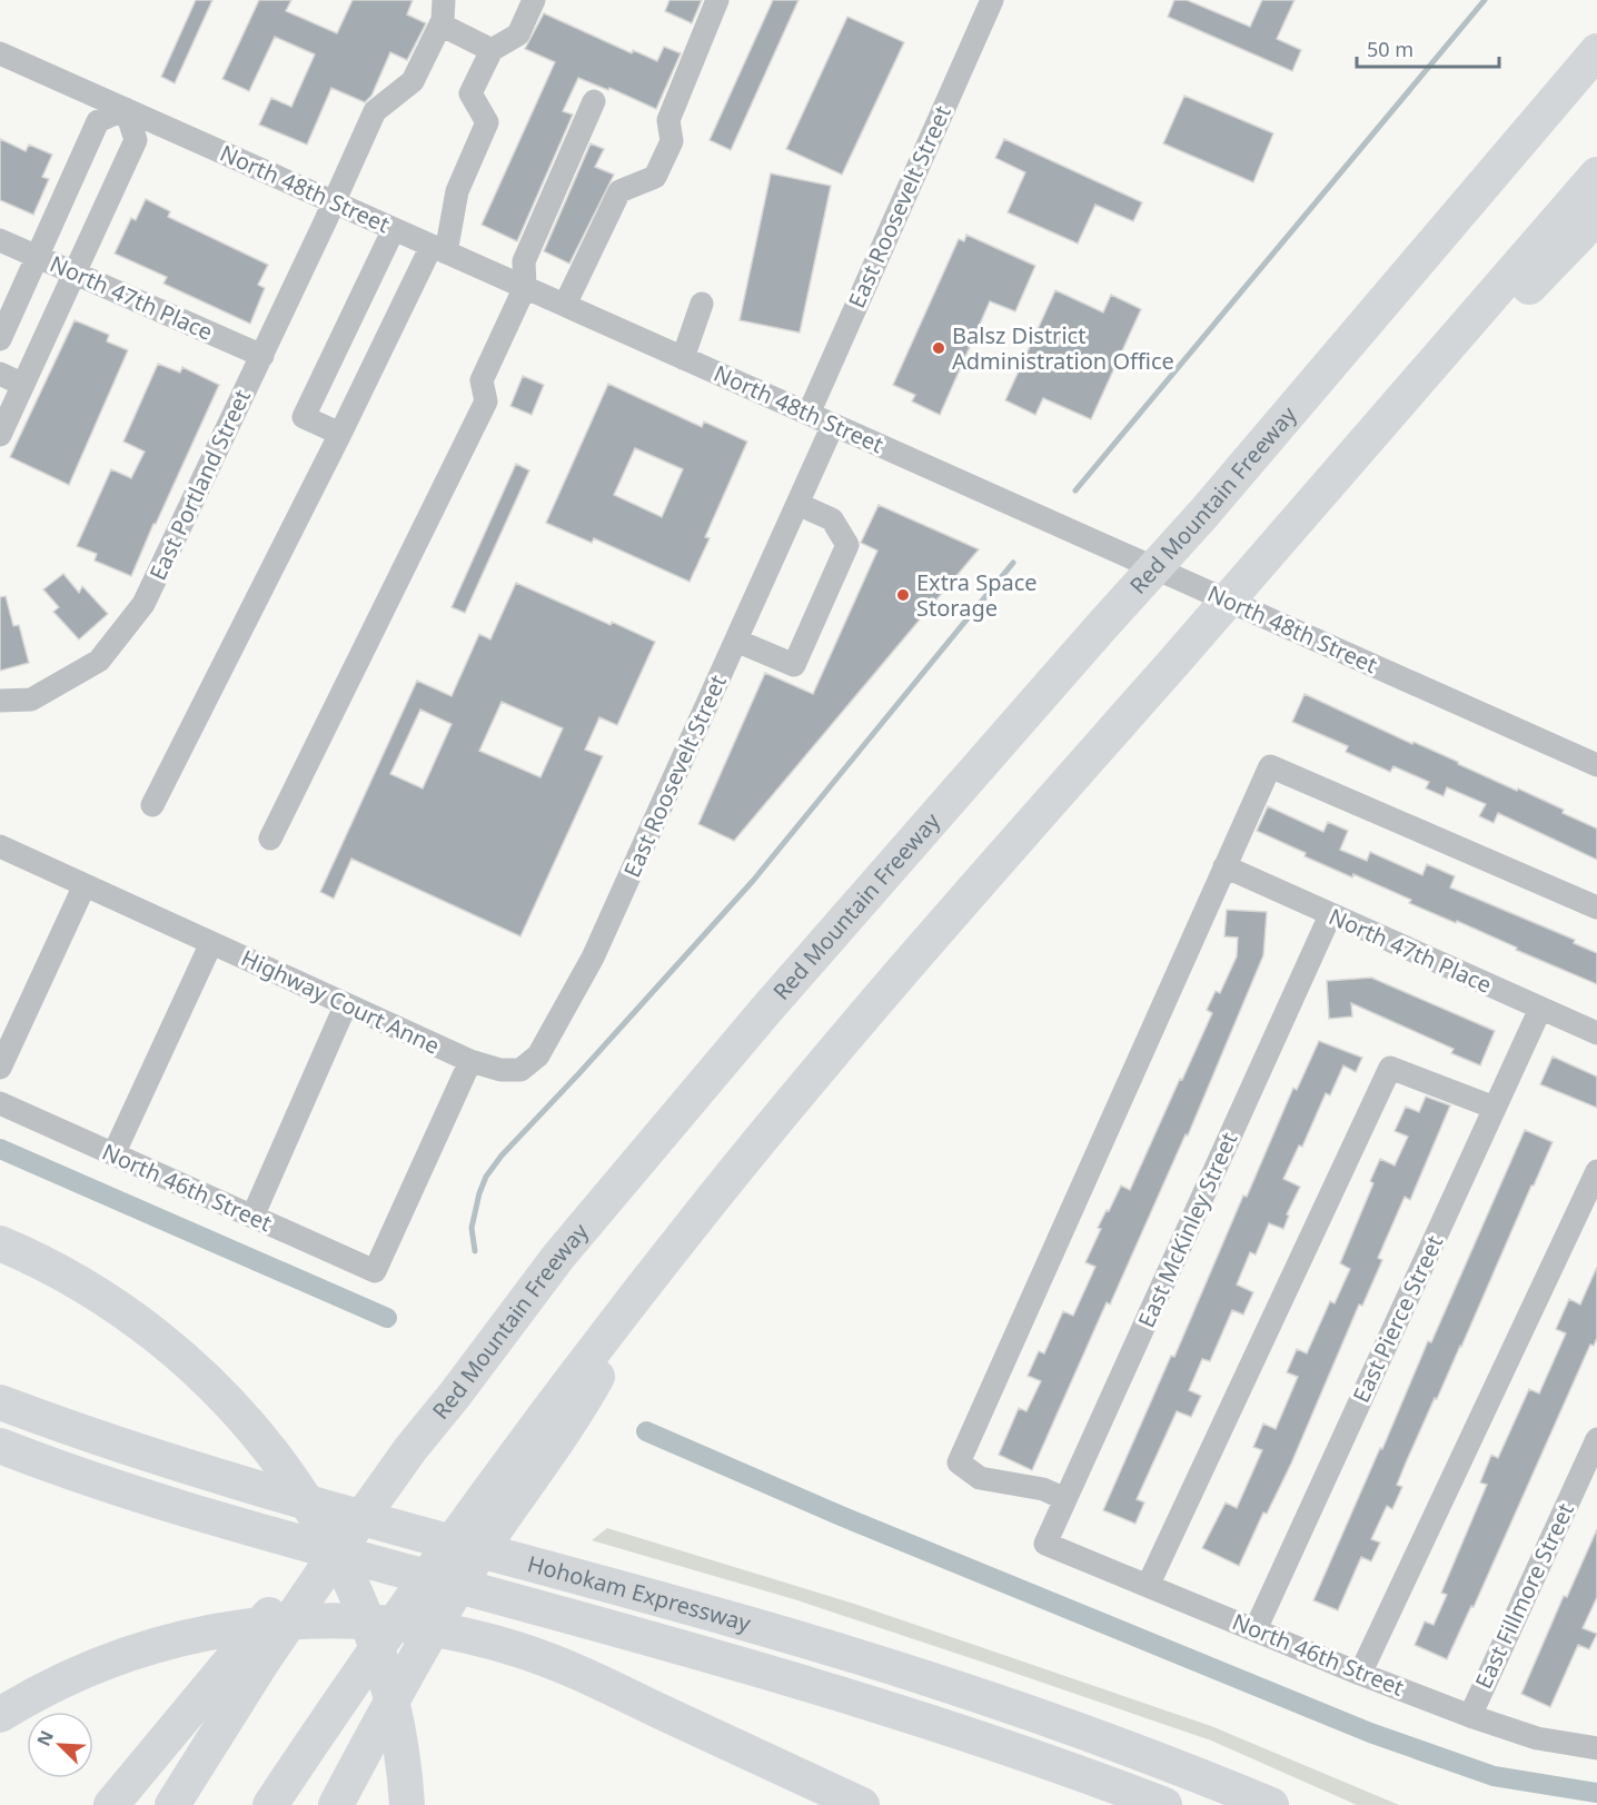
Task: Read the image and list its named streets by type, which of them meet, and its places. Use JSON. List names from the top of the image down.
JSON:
{
  "streets": {
    "highway": ["Red Mountain Freeway", "Hohokam Expressway"],
    "street": [
      "North 48th Street",
      "East Roosevelt Street",
      "North 47th Place",
      "East Portland Street",
      "Highway Court Anne",
      "North 46th Street",
      "East McKinley Street",
      "East Pierce Street",
      "East Fillmore Street"
    ]
  },
  "crossings": [
    ["North 48th Street", "East Roosevelt Street"],
    ["North 48th Street", "East Portland Street"],
    ["East Roosevelt Street", "Highway Court Anne"],
    ["East Roosevelt Street", "North 46th Street"],
    ["North 47th Place", "East Portland Street"],
    ["North 47th Place", "East McKinley Street"],
    ["North 47th Place", "East Pierce Street"],
    ["Highway Court Anne", "North 46th Street"],
    ["North 46th Street", "East McKinley Street"],
    ["North 46th Street", "East Pierce Street"],
    ["North 46th Street", "East Fillmore Street"]
  ],
  "places": ["Balsz District Administration Office", "Extra Space Storage"],
  "scale_bar": "50 m",
  "north": "top left"
}
